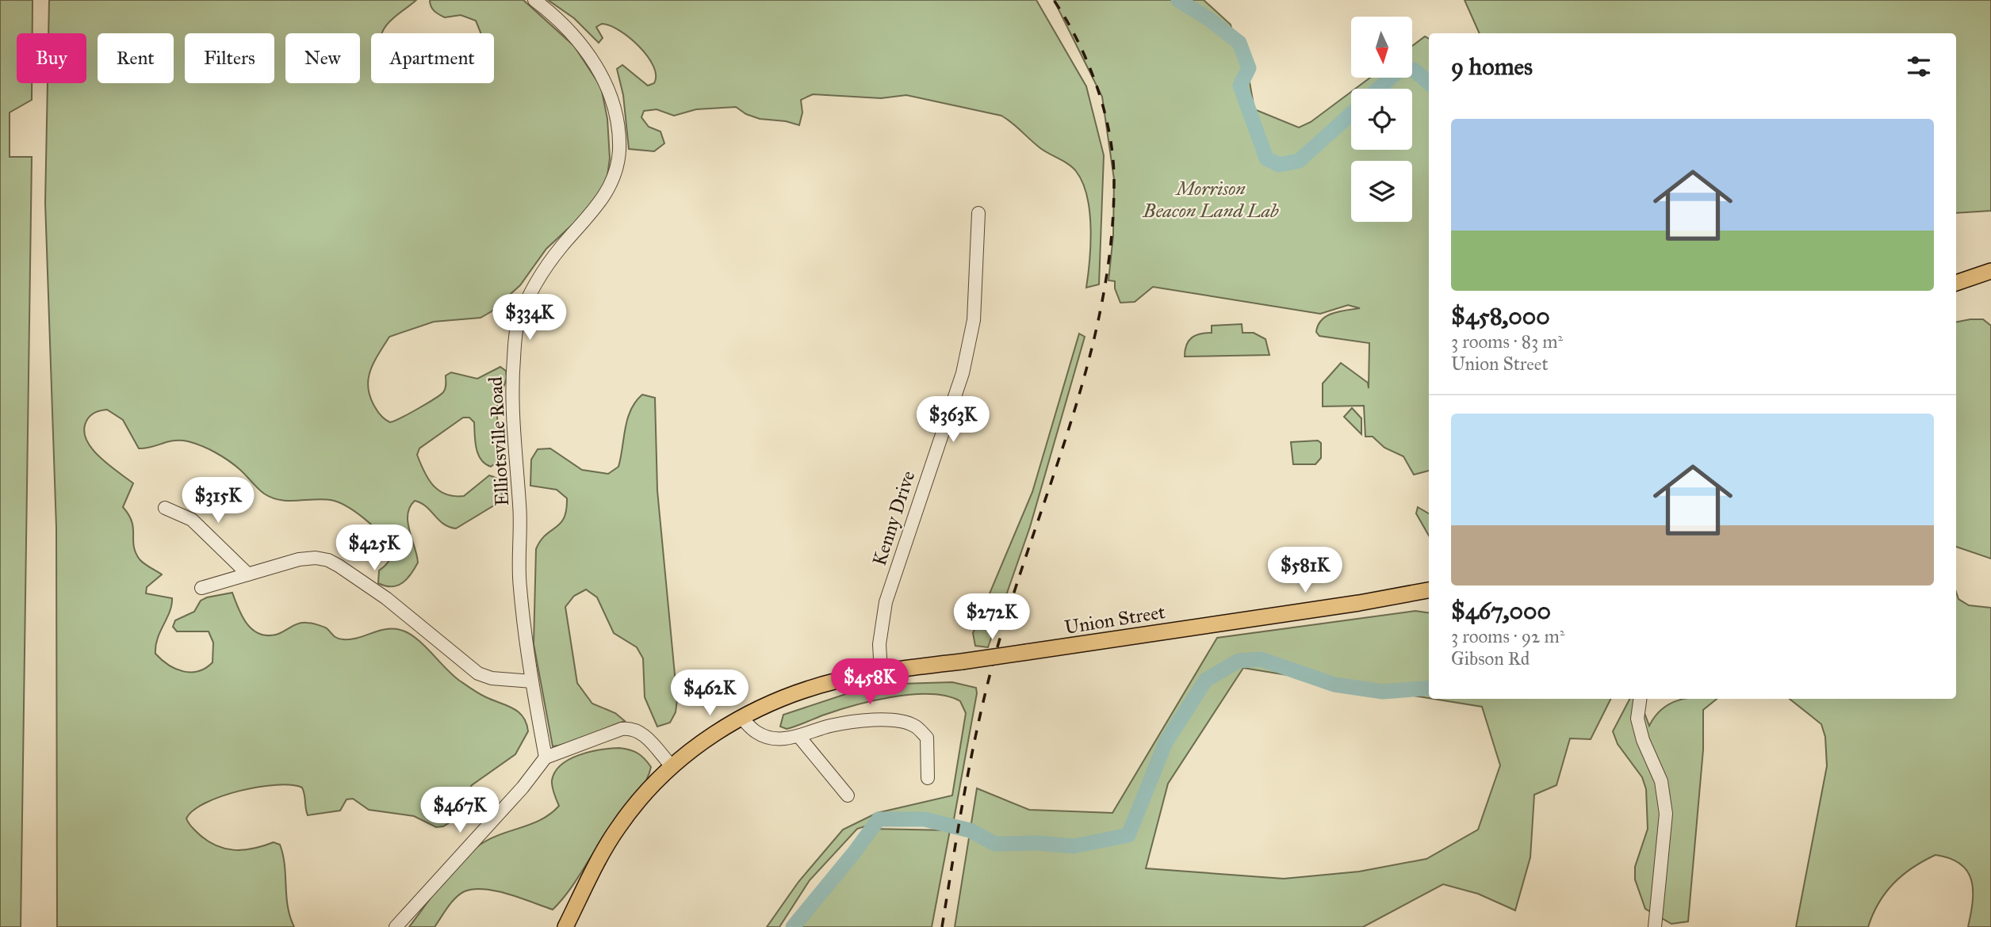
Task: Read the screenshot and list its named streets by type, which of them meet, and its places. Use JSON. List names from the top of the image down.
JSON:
{
  "streets": {
    "main road": ["Union Street"],
    "street": ["Elliotsville Road", "Kenny Drive"]
  },
  "crossings": [
    ["Kenny Drive", "Union Street"]
  ],
  "parks": ["Morrison Beacon Land Lab"],
  "north": "bottom",
  "page": {
    "chip": [
      "Buy",
      "Rent",
      "Filters",
      "New",
      "Apartment"
    ],
    "heading": "9 homes",
    "list": [
      {
        "name": "$458,000",
        "note": "3 rooms · 83 m² · Union Street"
      },
      {
        "name": "$467,000",
        "note": "3 rooms · 92 m² · Gibson Rd"
      }
    ],
    "price": [
      "$334K",
      "$363K",
      "$315K",
      "$425K",
      "$581K",
      "$272K",
      "$458K",
      "$462K",
      "$467K"
    ]
  }
}
